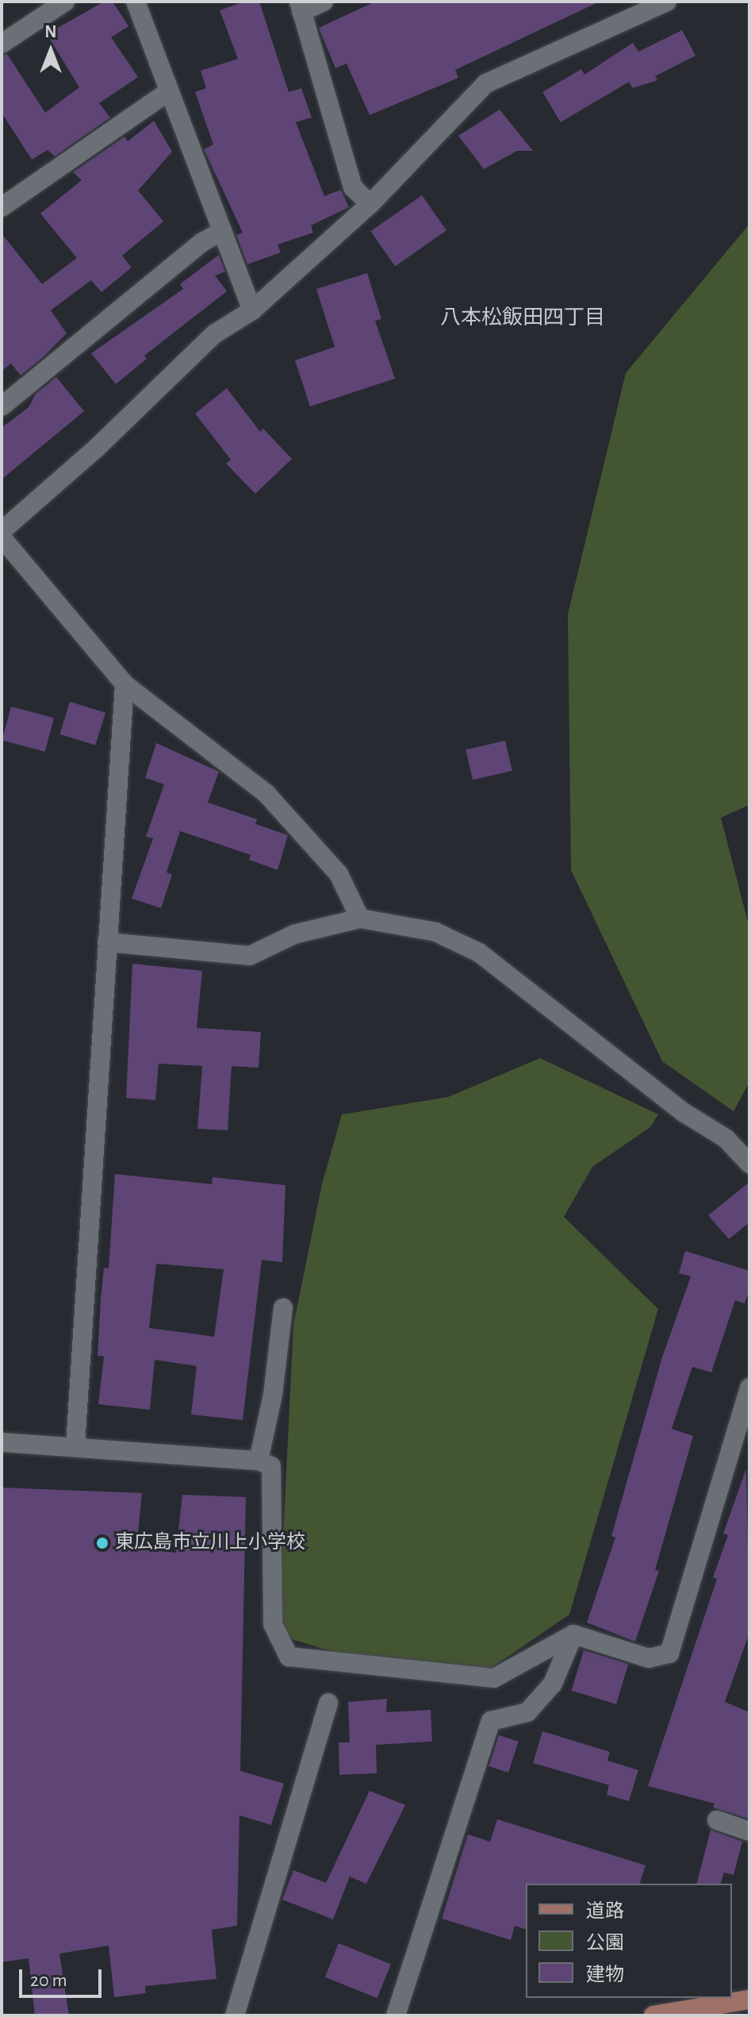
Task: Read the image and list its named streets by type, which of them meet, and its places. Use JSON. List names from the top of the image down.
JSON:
{
  "districts": ["八本松飯田四丁目"],
  "places": ["東広島市立川上小学校"],
  "legend": ["道路", "公園", "建物"],
  "scale_bar": "20 m",
  "north": "top"
}
